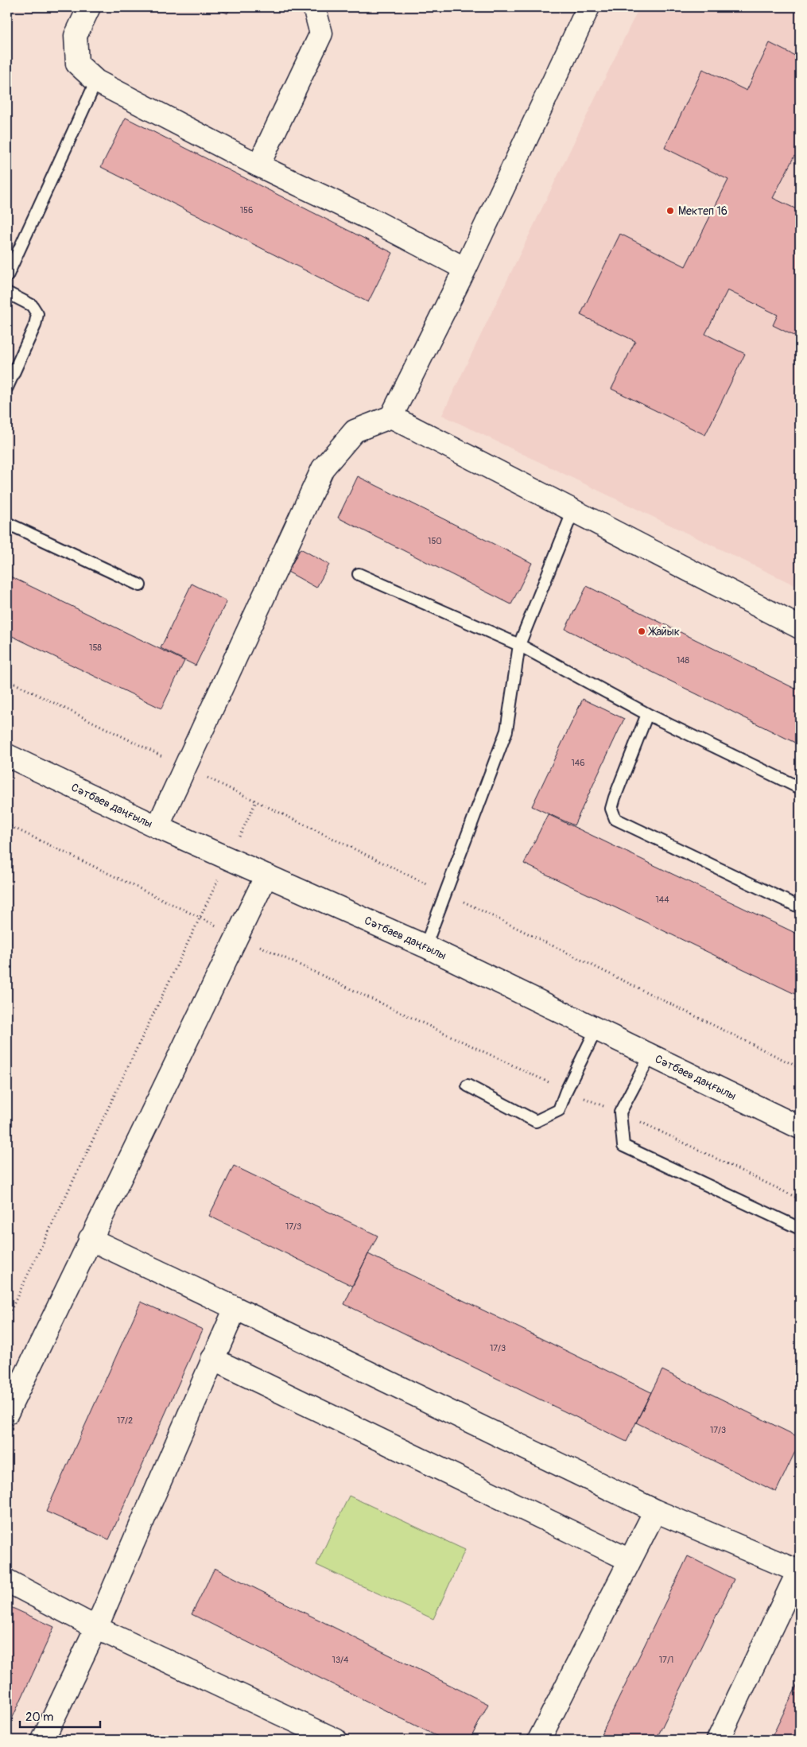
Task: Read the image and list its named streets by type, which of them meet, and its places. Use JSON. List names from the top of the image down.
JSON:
{
  "streets": {
    "street": ["Сәтбаев даңғылы"]
  },
  "places": ["Мектеп 16", "Жайык"],
  "house_numbers": [
    "156",
    "150",
    "158",
    "148",
    "146",
    "144",
    "17/3",
    "17/3",
    "17/2",
    "17/3",
    "13/4",
    "17/1"
  ],
  "scale_bar": "20 m"
}
